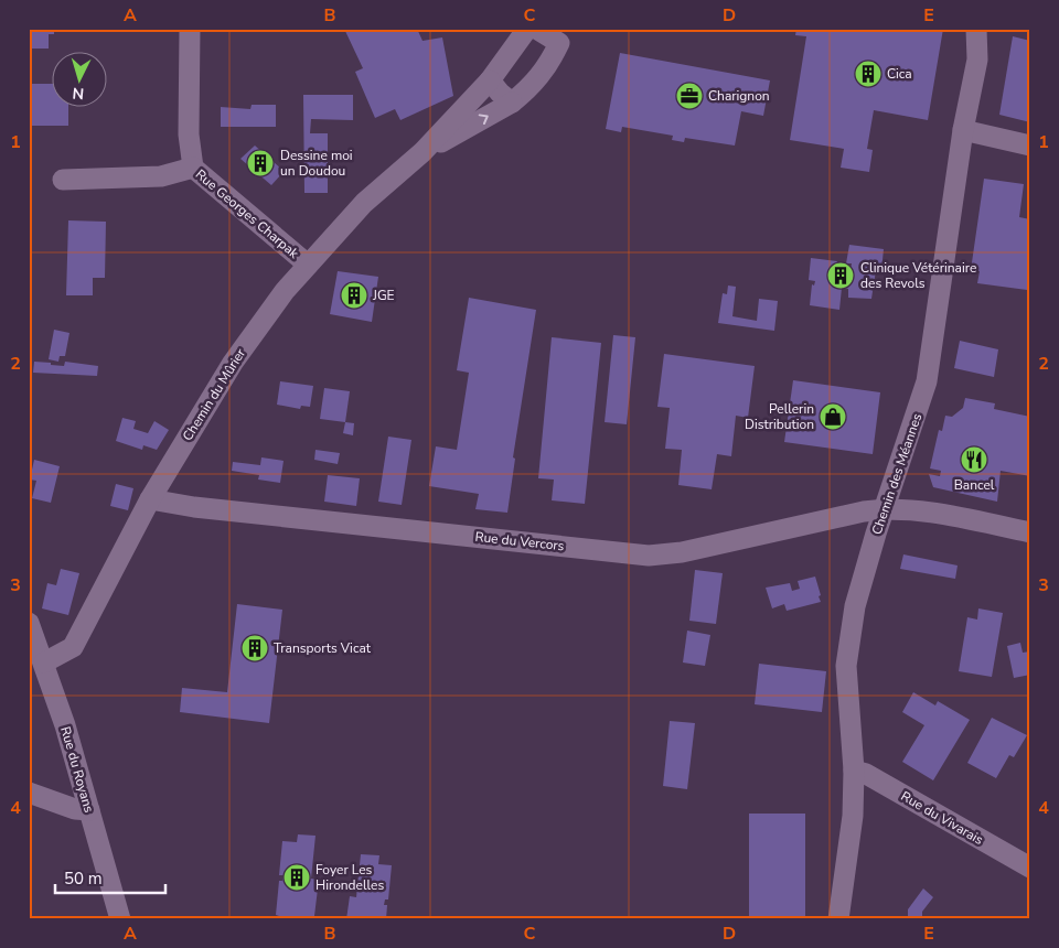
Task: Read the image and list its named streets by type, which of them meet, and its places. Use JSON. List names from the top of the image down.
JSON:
{
  "streets": {
    "street": [
      "Rue Georges Charpak",
      "Chemin du Mûrier",
      "Chemin des Méannes",
      "Rue du Vercors",
      "Rue du Royans",
      "Rue du Vivarais"
    ]
  },
  "crossings": [
    ["Rue Georges Charpak", "Chemin du Mûrier"],
    ["Chemin du Mûrier", "Rue du Vercors"],
    ["Chemin du Mûrier", "Rue du Royans"],
    ["Chemin des Méannes", "Rue du Vercors"],
    ["Chemin des Méannes", "Rue du Vivarais"]
  ],
  "places": {
    "building": [
      "Cica",
      "Dessine moi un Doudou",
      "Clinique Vétérinaire des Revols",
      "JGE",
      "Transports Vicat",
      "Foyer Les Hirondelles"
    ],
    "office": ["Charignon"],
    "shop": ["Pellerin Distribution"],
    "restaurant": ["Bancel"]
  },
  "scale_bar": "50 m",
  "north": "bottom",
  "grid": {
    "columns": [
      "A",
      "B",
      "C",
      "D",
      "E"
    ],
    "rows": [
      "1",
      "2",
      "3",
      "4"
    ]
  }
}
